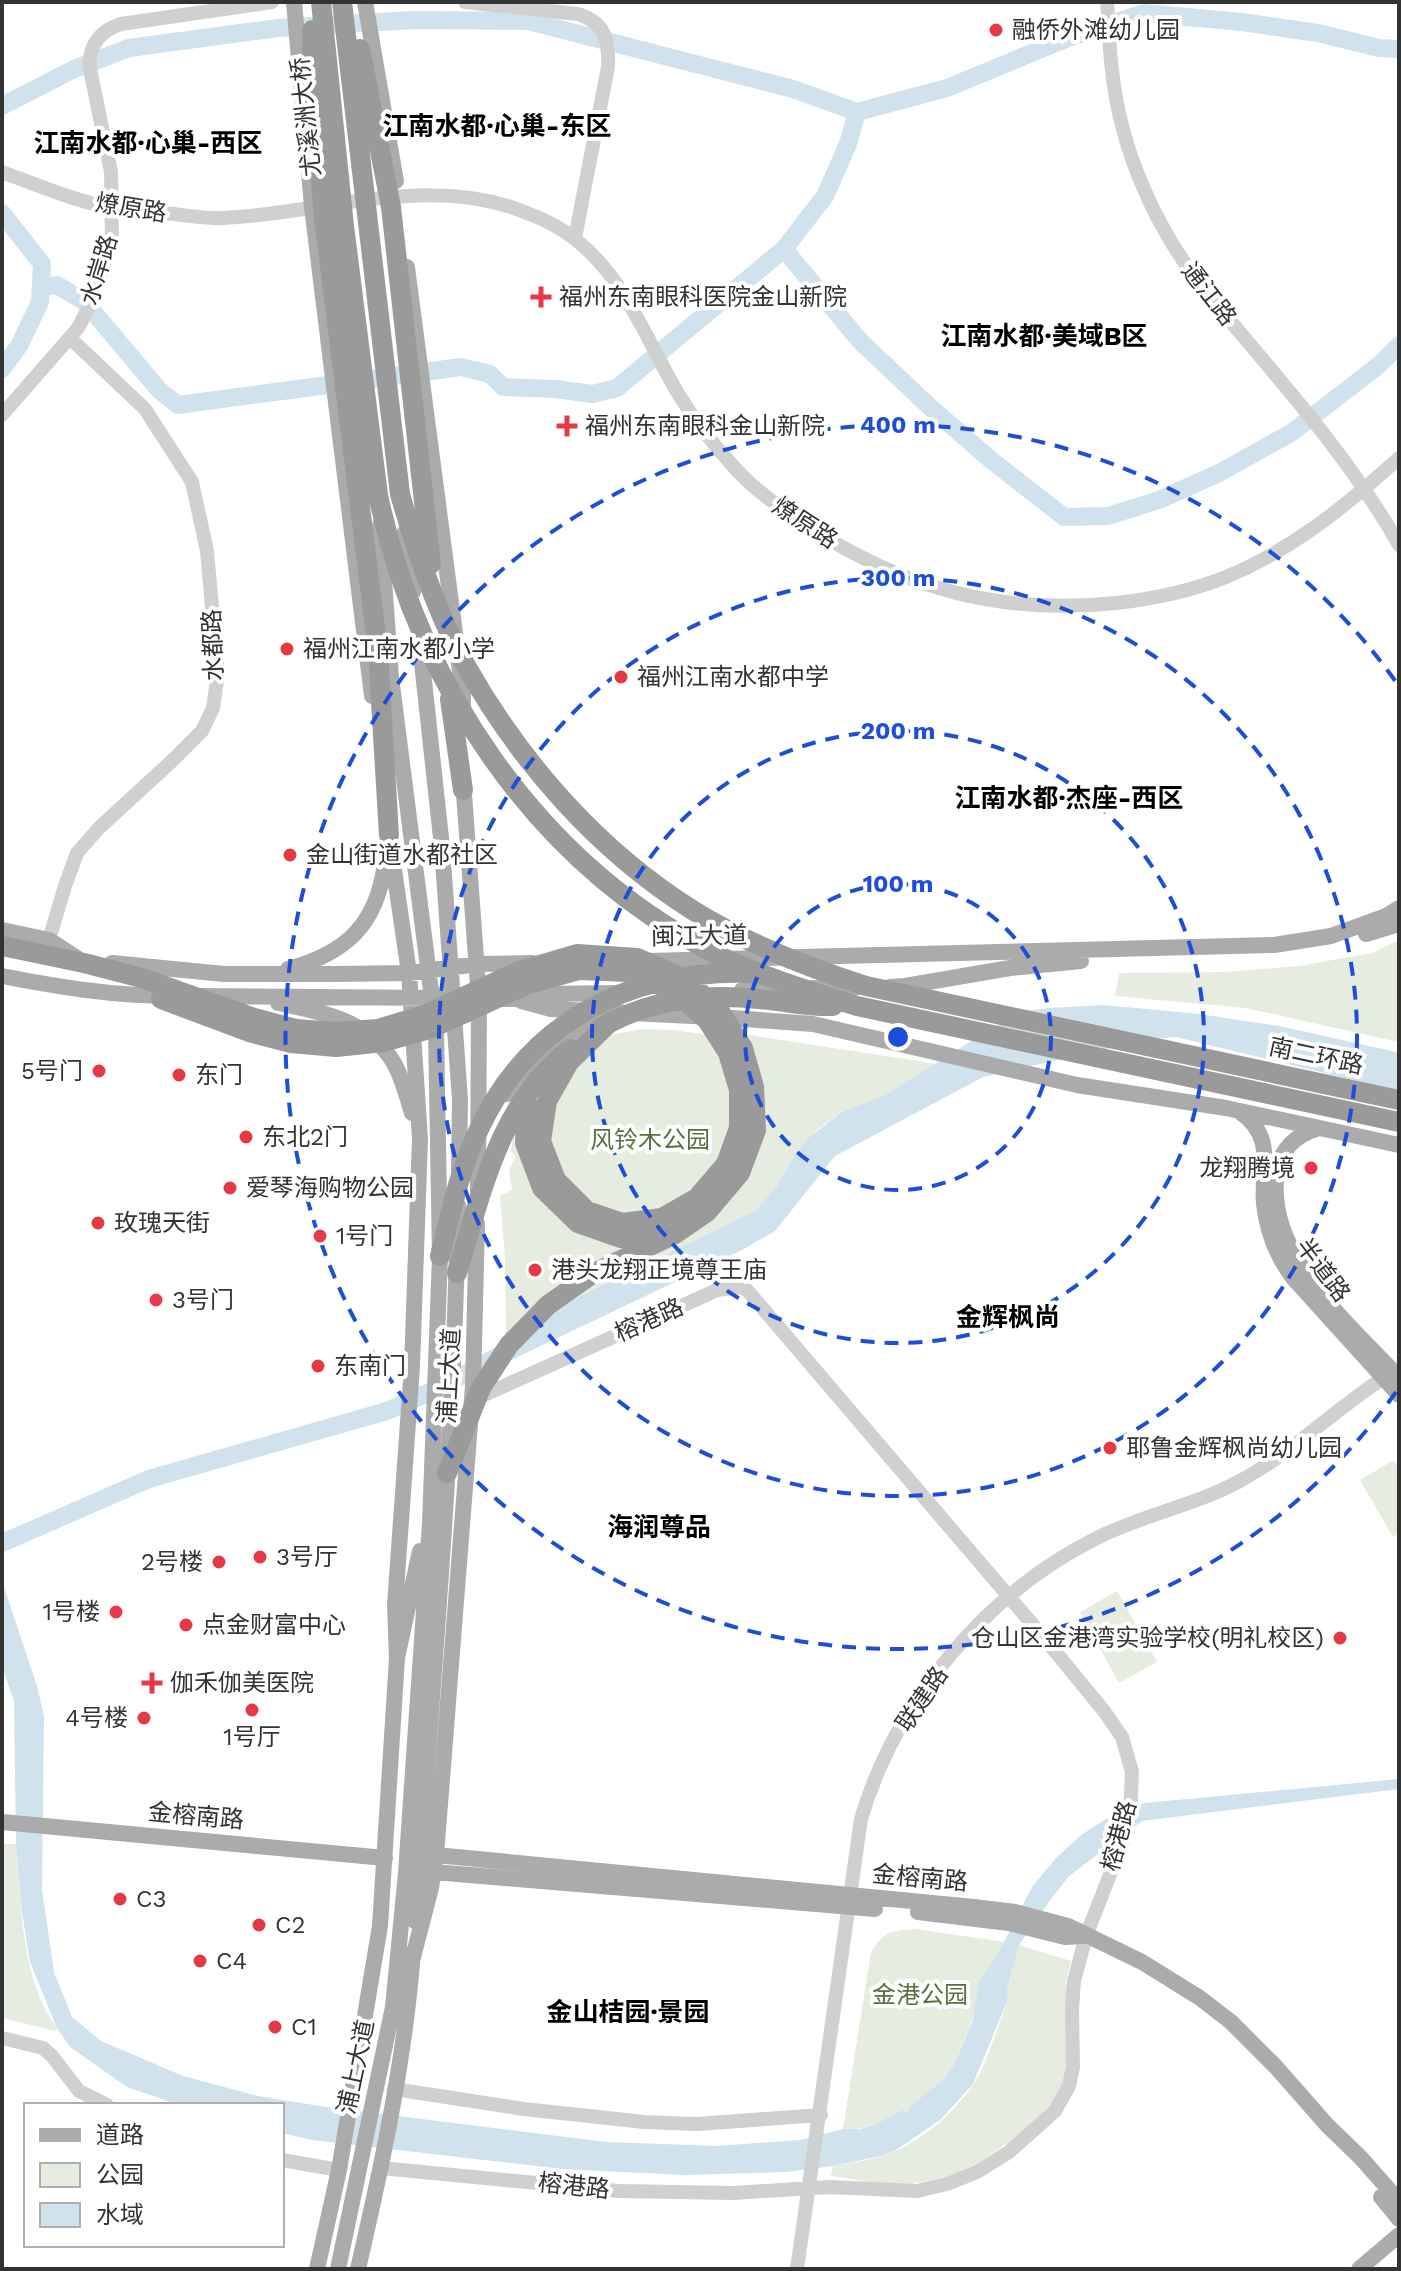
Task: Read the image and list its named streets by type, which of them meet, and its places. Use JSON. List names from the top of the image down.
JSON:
{
  "streets": {
    "highway": ["尤溪洲大桥", "南二环路"],
    "main road": [
      "闽江大道",
      "半道路",
      "浦上大道",
      "金榕南路"
    ],
    "street": [
      "燎原路",
      "水岸路",
      "通江路",
      "水都路",
      "榕港路",
      "联建路"
    ]
  },
  "crossings": [
    ["尤溪洲大桥", "南二环路"],
    ["尤溪洲大桥", "浦上大道"],
    ["燎原路", "水岸路"],
    ["燎原路", "通江路"],
    ["燎原路", "浦上大道"],
    ["水岸路", "水都路"],
    ["水都路", "闽江大道"],
    ["闽江大道", "浦上大道"],
    ["半道路", "联建路"],
    ["榕港路", "浦上大道"],
    ["榕港路", "联建路"],
    ["榕港路", "金榕南路"],
    ["浦上大道", "金榕南路"],
    ["联建路", "金榕南路"]
  ],
  "districts": [
    "江南水都·心巢-东区",
    "江南水都·心巢-西区",
    "江南水都·美域B区",
    "江南水都·杰座-西区",
    "金辉枫尚",
    "海润尊品",
    "金山桔园·景园"
  ],
  "parks": ["风铃木公园", "金港公园"],
  "places": {
    "other": [
      "融侨外滩幼儿园",
      "福州江南水都小学",
      "福州江南水都中学",
      "金山街道水都社区",
      "5号门",
      "东门",
      "东北2门",
      "龙翔腾境",
      "爱琴海购物公园",
      "玫瑰天街",
      "1号门",
      "港头龙翔正境尊王庙",
      "3号门",
      "东南门",
      "耶鲁金辉枫尚幼儿园",
      "3号厅",
      "2号楼",
      "1号楼",
      "点金财富中心",
      "仓山区金港湾实验学校(明礼校区)",
      "1号厅",
      "4号楼",
      "C3",
      "C2",
      "C4",
      "C1"
    ],
    "health": ["福州东南眼科医院金山新院", "福州东南眼科金山新院", "伽禾伽美医院"]
  },
  "legend": ["道路", "公园", "水域"],
  "rings": [
    "400 m",
    "300 m",
    "200 m",
    "100 m"
  ]
}
